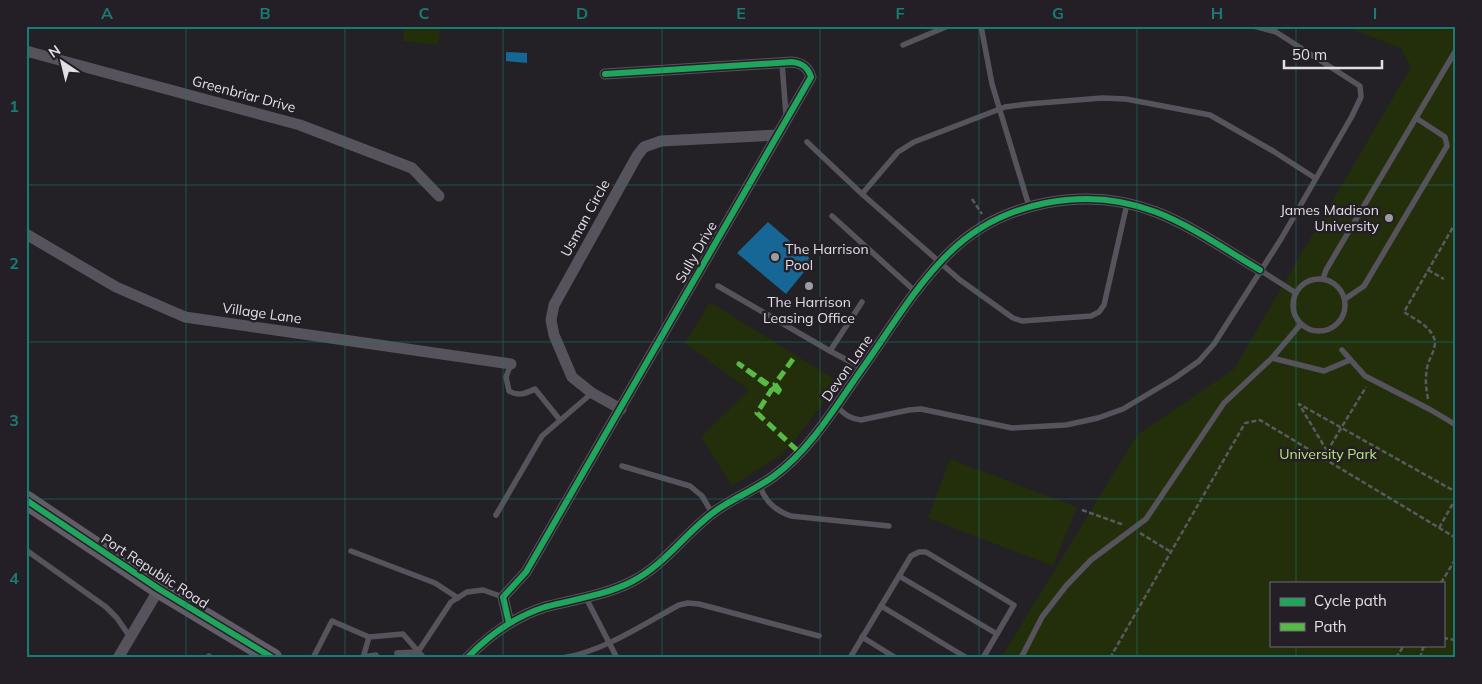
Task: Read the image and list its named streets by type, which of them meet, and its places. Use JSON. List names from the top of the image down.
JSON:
{
  "streets": {
    "main road": ["Port Republic Road"],
    "street": [
      "Greenbriar Drive",
      "Usman Circle",
      "Sully Drive",
      "Village Lane",
      "Devon Lane"
    ]
  },
  "crossings": [
    ["Usman Circle", "Sully Drive"]
  ],
  "parks": ["University Park"],
  "places": ["James Madison University", "The Harrison Pool", "The Harrison Leasing Office"],
  "legend": ["Cycle path", "Path"],
  "scale_bar": "50 m",
  "north": "top left",
  "grid": {
    "columns": [
      "A",
      "B",
      "C",
      "D",
      "E",
      "F",
      "G",
      "H",
      "I"
    ],
    "rows": [
      "1",
      "2",
      "3",
      "4"
    ]
  }
}
